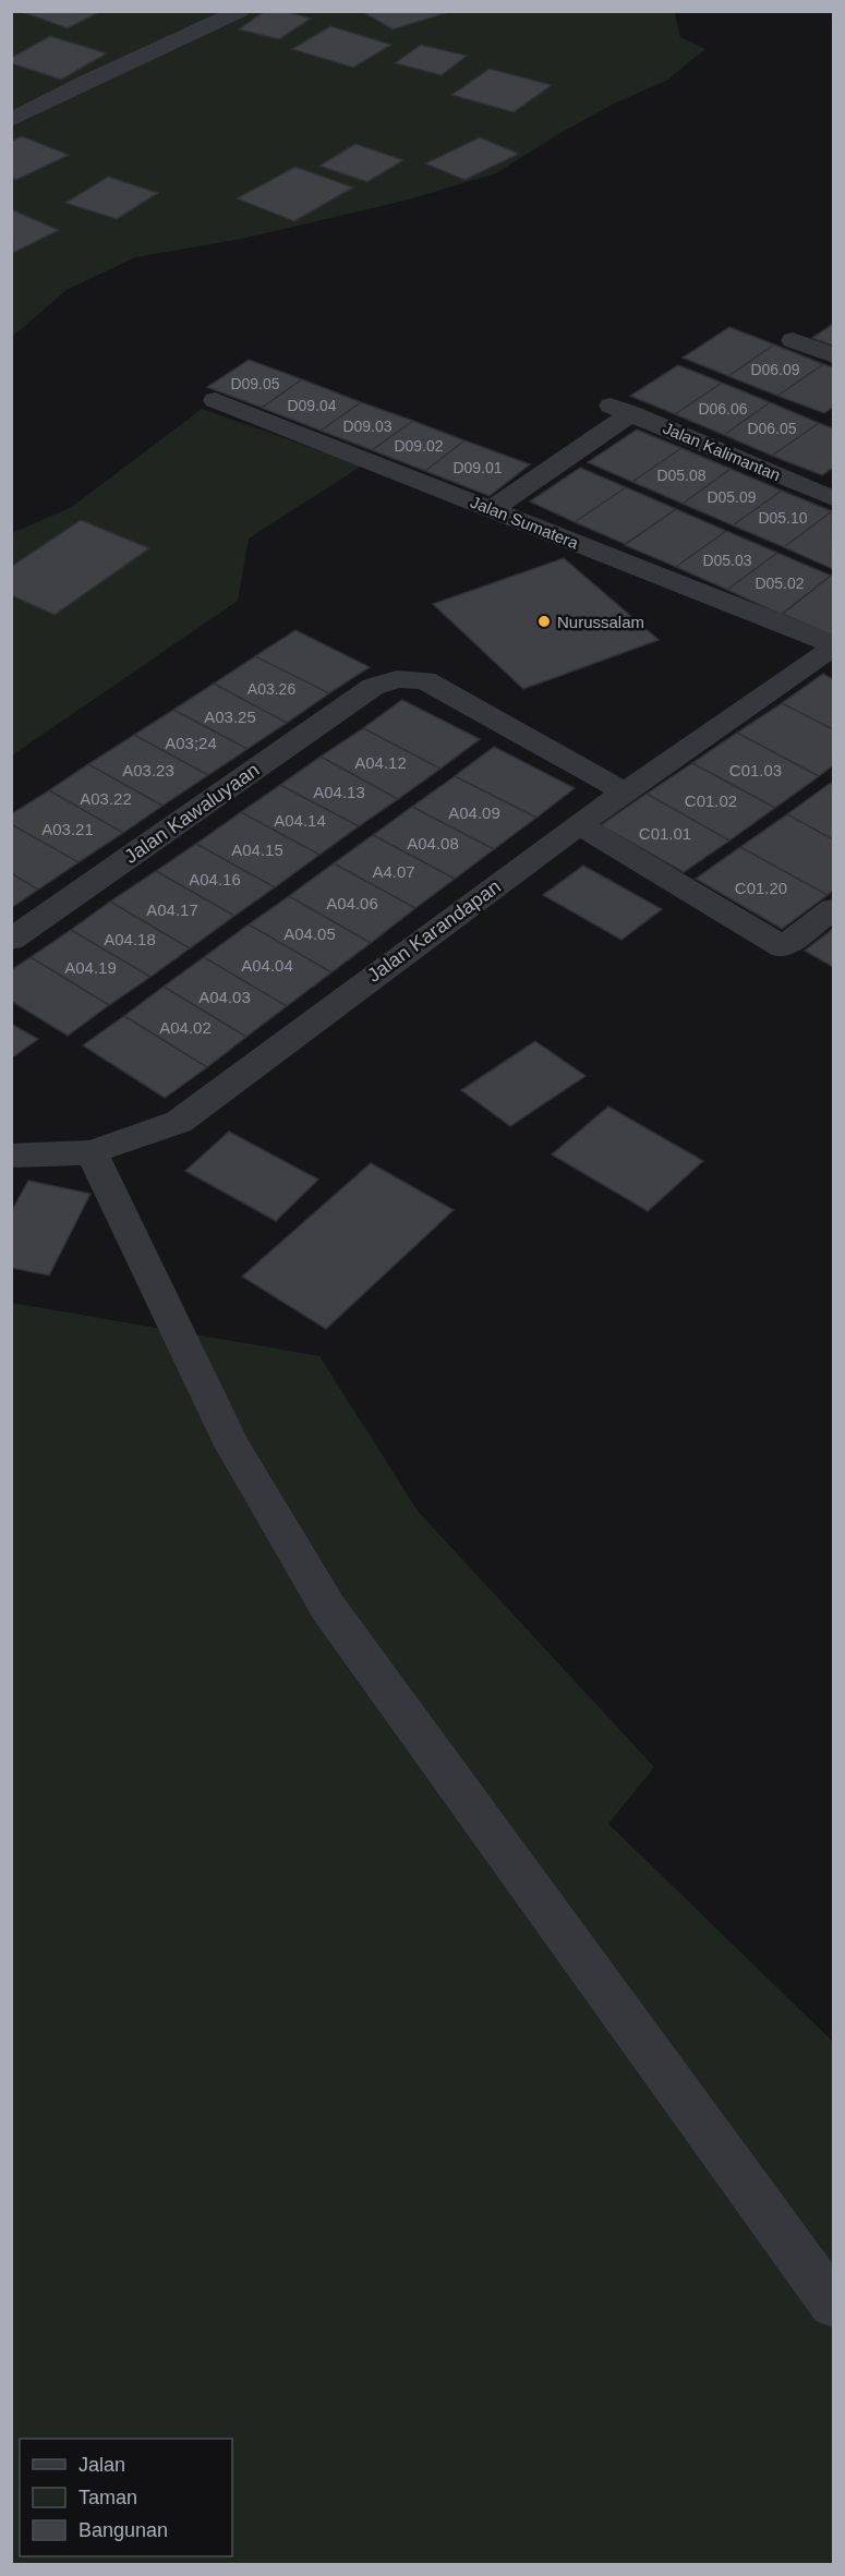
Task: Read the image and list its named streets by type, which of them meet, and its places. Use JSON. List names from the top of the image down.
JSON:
{
  "streets": {
    "street": [
      "Jalan Kalimantan",
      "Jalan Sumatera",
      "Jalan Kawaluyaan",
      "Jalan Karandapan"
    ]
  },
  "crossings": [
    ["Jalan Kalimantan", "Jalan Sumatera"],
    ["Jalan Sumatera", "Jalan Karandapan"],
    ["Jalan Kawaluyaan", "Jalan Karandapan"]
  ],
  "places": ["Nurussalam"],
  "house_numbers": [
    "D06.09",
    "D09.05",
    "D09.04",
    "D06.06",
    "D09.03",
    "D06.05",
    "D09.02",
    "D09.01",
    "D05.08",
    "D05.09",
    "D05.10",
    "D05.03",
    "D05.02",
    "A03.26",
    "A03.25",
    "A03;24",
    "A04.12",
    "A03.23",
    "C01.03",
    "A04.13",
    "A03.22",
    "C01.02",
    "A04.09",
    "A04.14",
    "A03.21",
    "C01.01",
    "A04.08",
    "A04.15",
    "A4.07",
    "A04.16",
    "C01.20",
    "A04.06",
    "A04.17",
    "A04.05",
    "A04.18",
    "A04.04",
    "A04.19",
    "A04.03",
    "A04.02"
  ],
  "legend": ["Jalan", "Taman", "Bangunan"]
}
